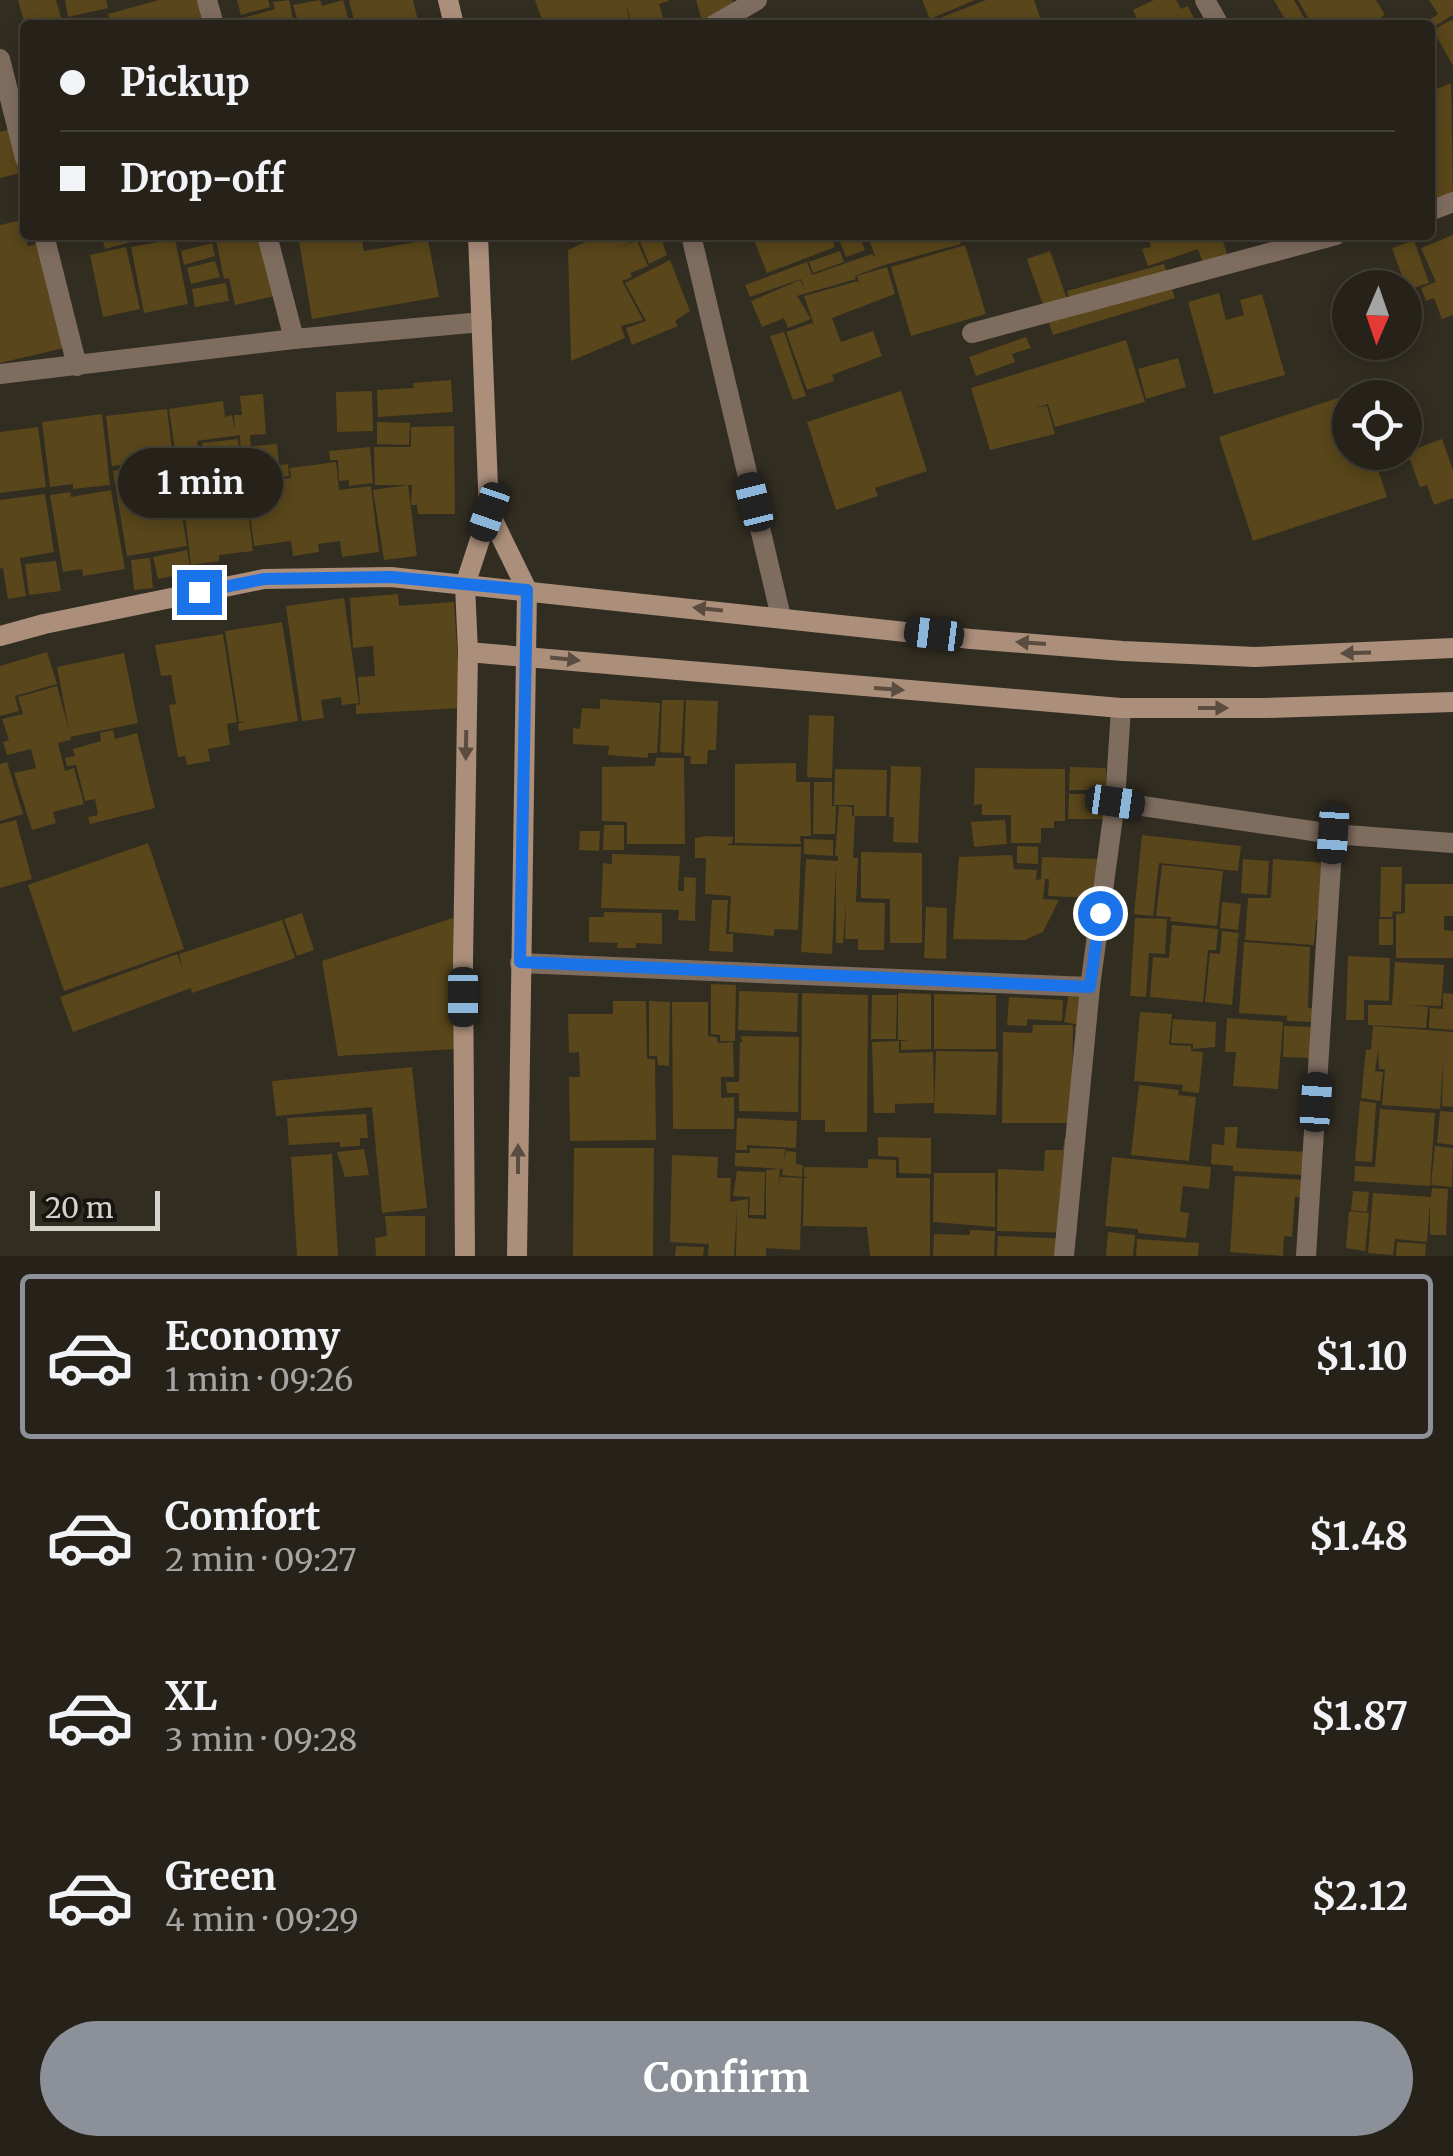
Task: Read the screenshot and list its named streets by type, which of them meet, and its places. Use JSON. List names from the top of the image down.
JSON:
{
  "scale_bar": "20 m",
  "north": "bottom",
  "page": {
    "banner": ["Pickup", "Drop-off"],
    "bubble": "1 min",
    "scale": "20 m",
    "list": [
      {
        "name": "Economy",
        "note": "1 min · 09:26",
        "value": "$1.10"
      },
      {
        "name": "Comfort",
        "note": "2 min · 09:27",
        "value": "$1.48"
      },
      {
        "name": "XL",
        "note": "3 min · 09:28",
        "value": "$1.87"
      },
      {
        "name": "Green",
        "note": "4 min · 09:29",
        "value": "$2.12"
      }
    ],
    "buttons": "Confirm"
  }
}
